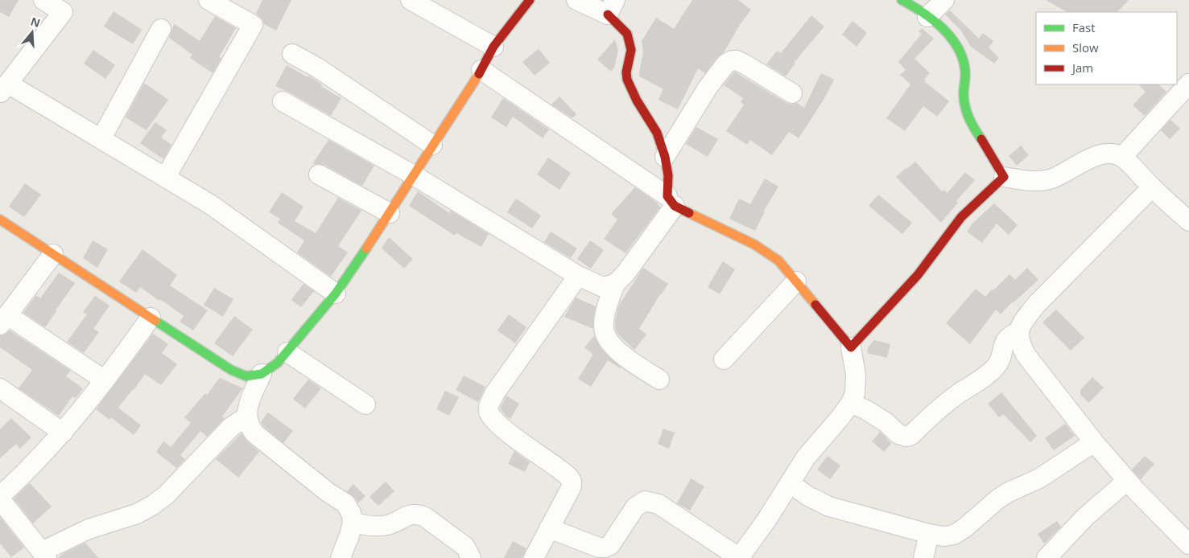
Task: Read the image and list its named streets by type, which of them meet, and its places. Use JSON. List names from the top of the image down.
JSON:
{
  "legend": ["Fast", "Slow", "Jam"],
  "north": "top"
}
